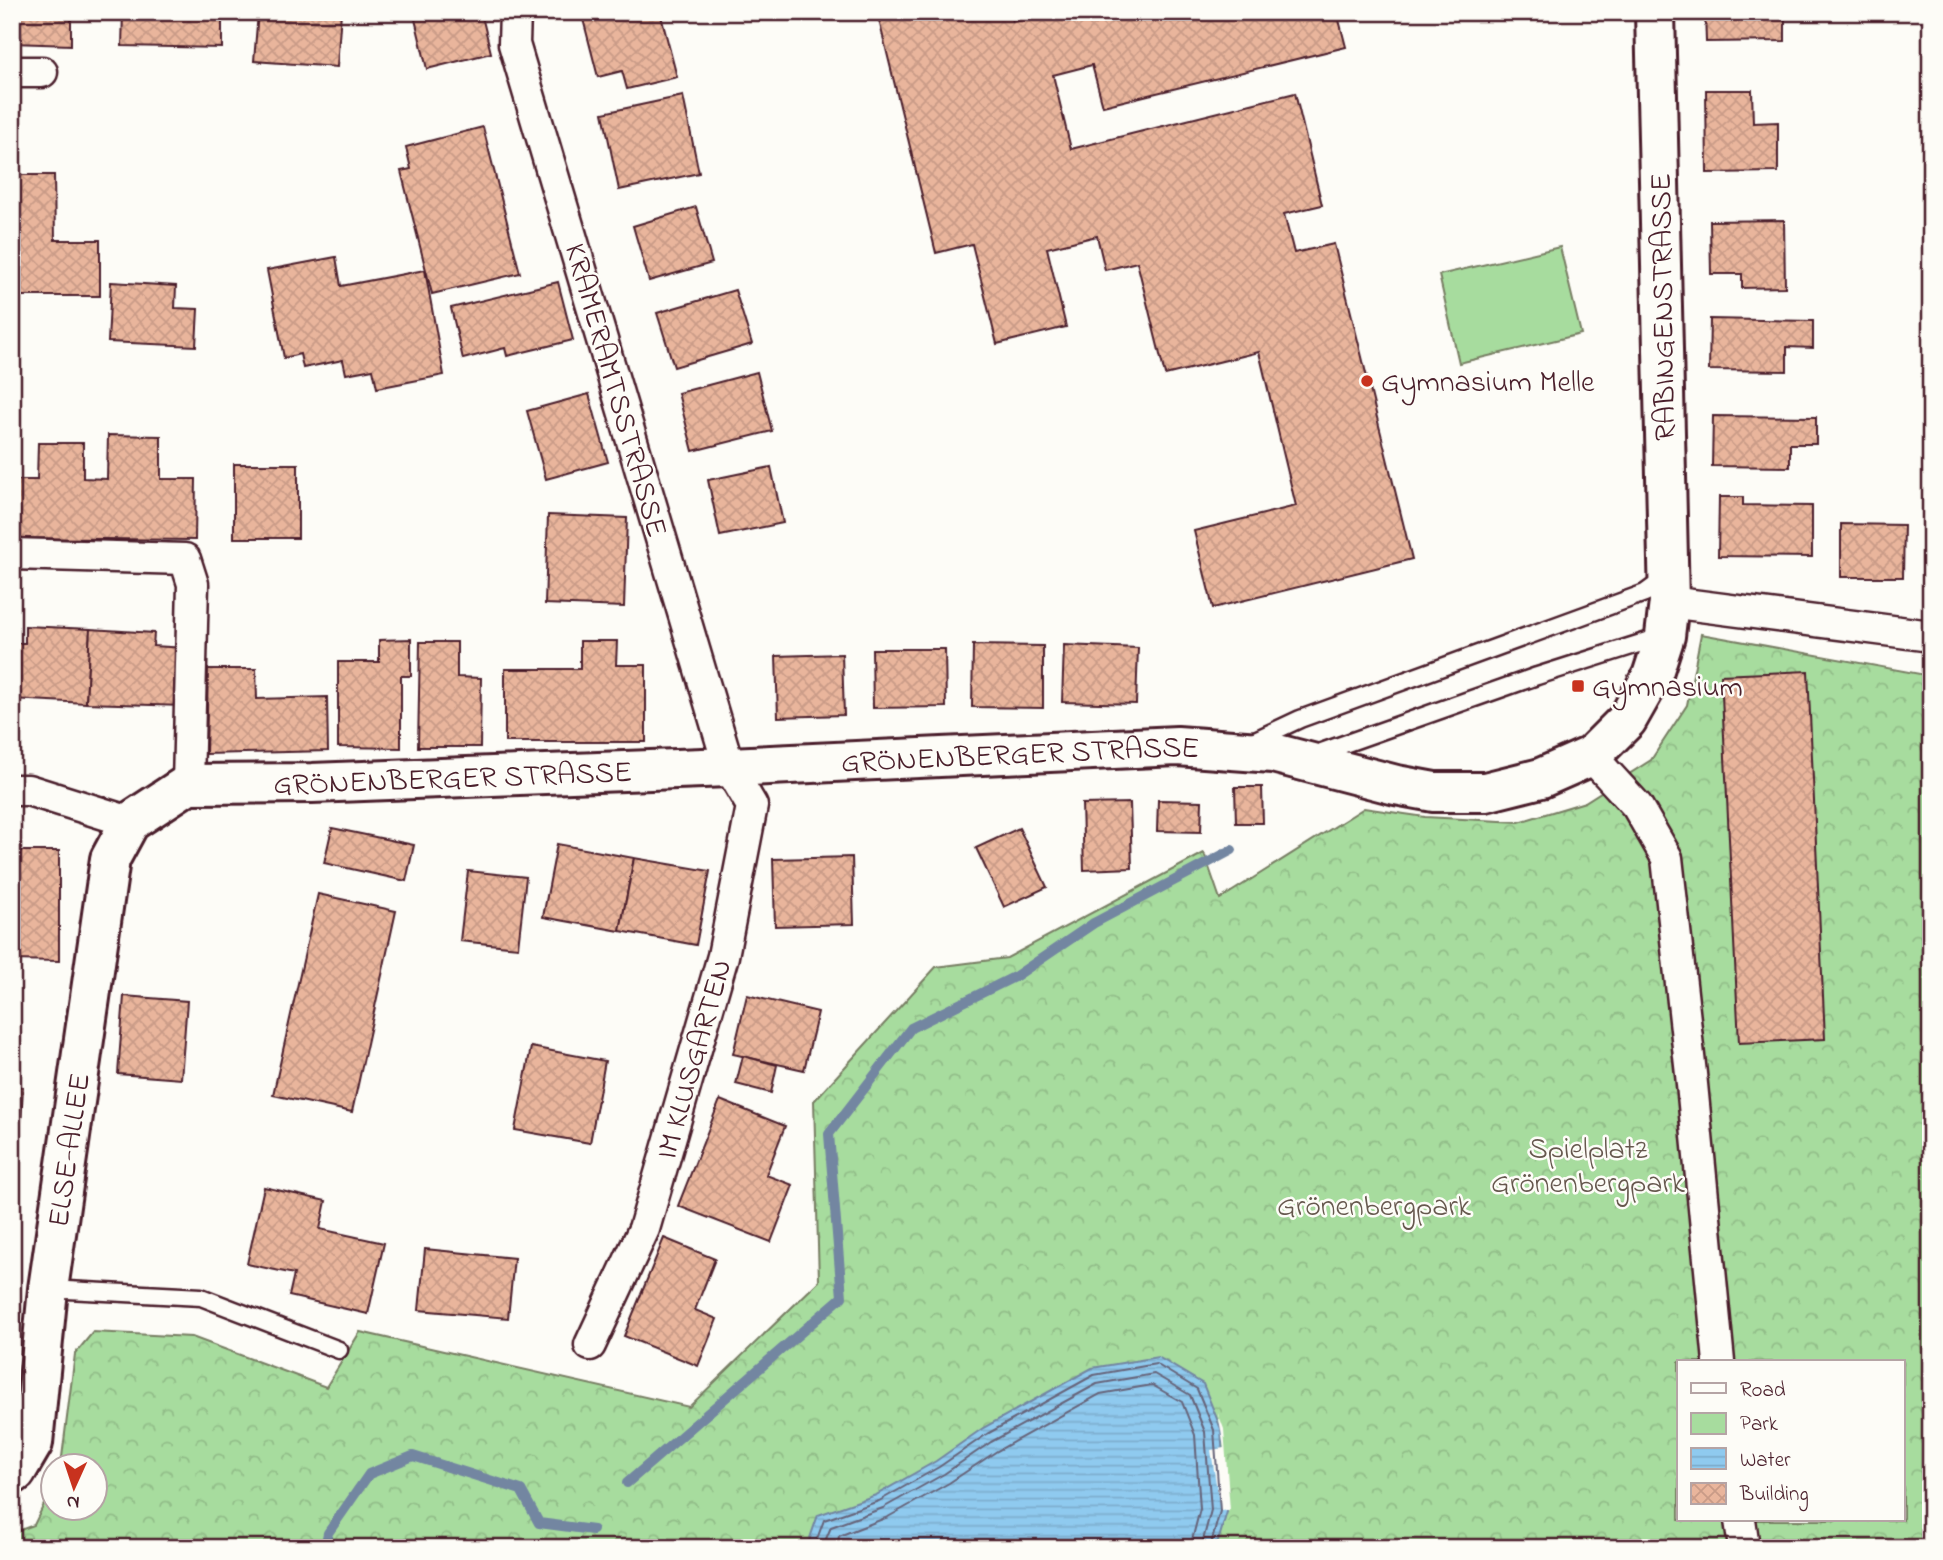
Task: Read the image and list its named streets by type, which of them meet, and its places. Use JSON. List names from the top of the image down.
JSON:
{
  "streets": {
    "street": [
      "RABINGENSTRASSE",
      "KRAMERAMTSSTRASSE",
      "GRÖNENBERGER STRASSE",
      "IM KLUSGARTEN",
      "ELSE-ALLEE"
    ]
  },
  "crossings": [
    ["RABINGENSTRASSE", "GRÖNENBERGER STRASSE"],
    ["KRAMERAMTSSTRASSE", "GRÖNENBERGER STRASSE"],
    ["KRAMERAMTSSTRASSE", "IM KLUSGARTEN"],
    ["GRÖNENBERGER STRASSE", "IM KLUSGARTEN"]
  ],
  "parks": ["Spielplatz Grönenbergpark", "Grönenbergpark"],
  "places": {
    "other": ["Gymnasium Melle"],
    "transit": ["Gymnasium"]
  },
  "legend": [
    "Road",
    "Park",
    "Water",
    "Building"
  ],
  "north": "bottom"
}
